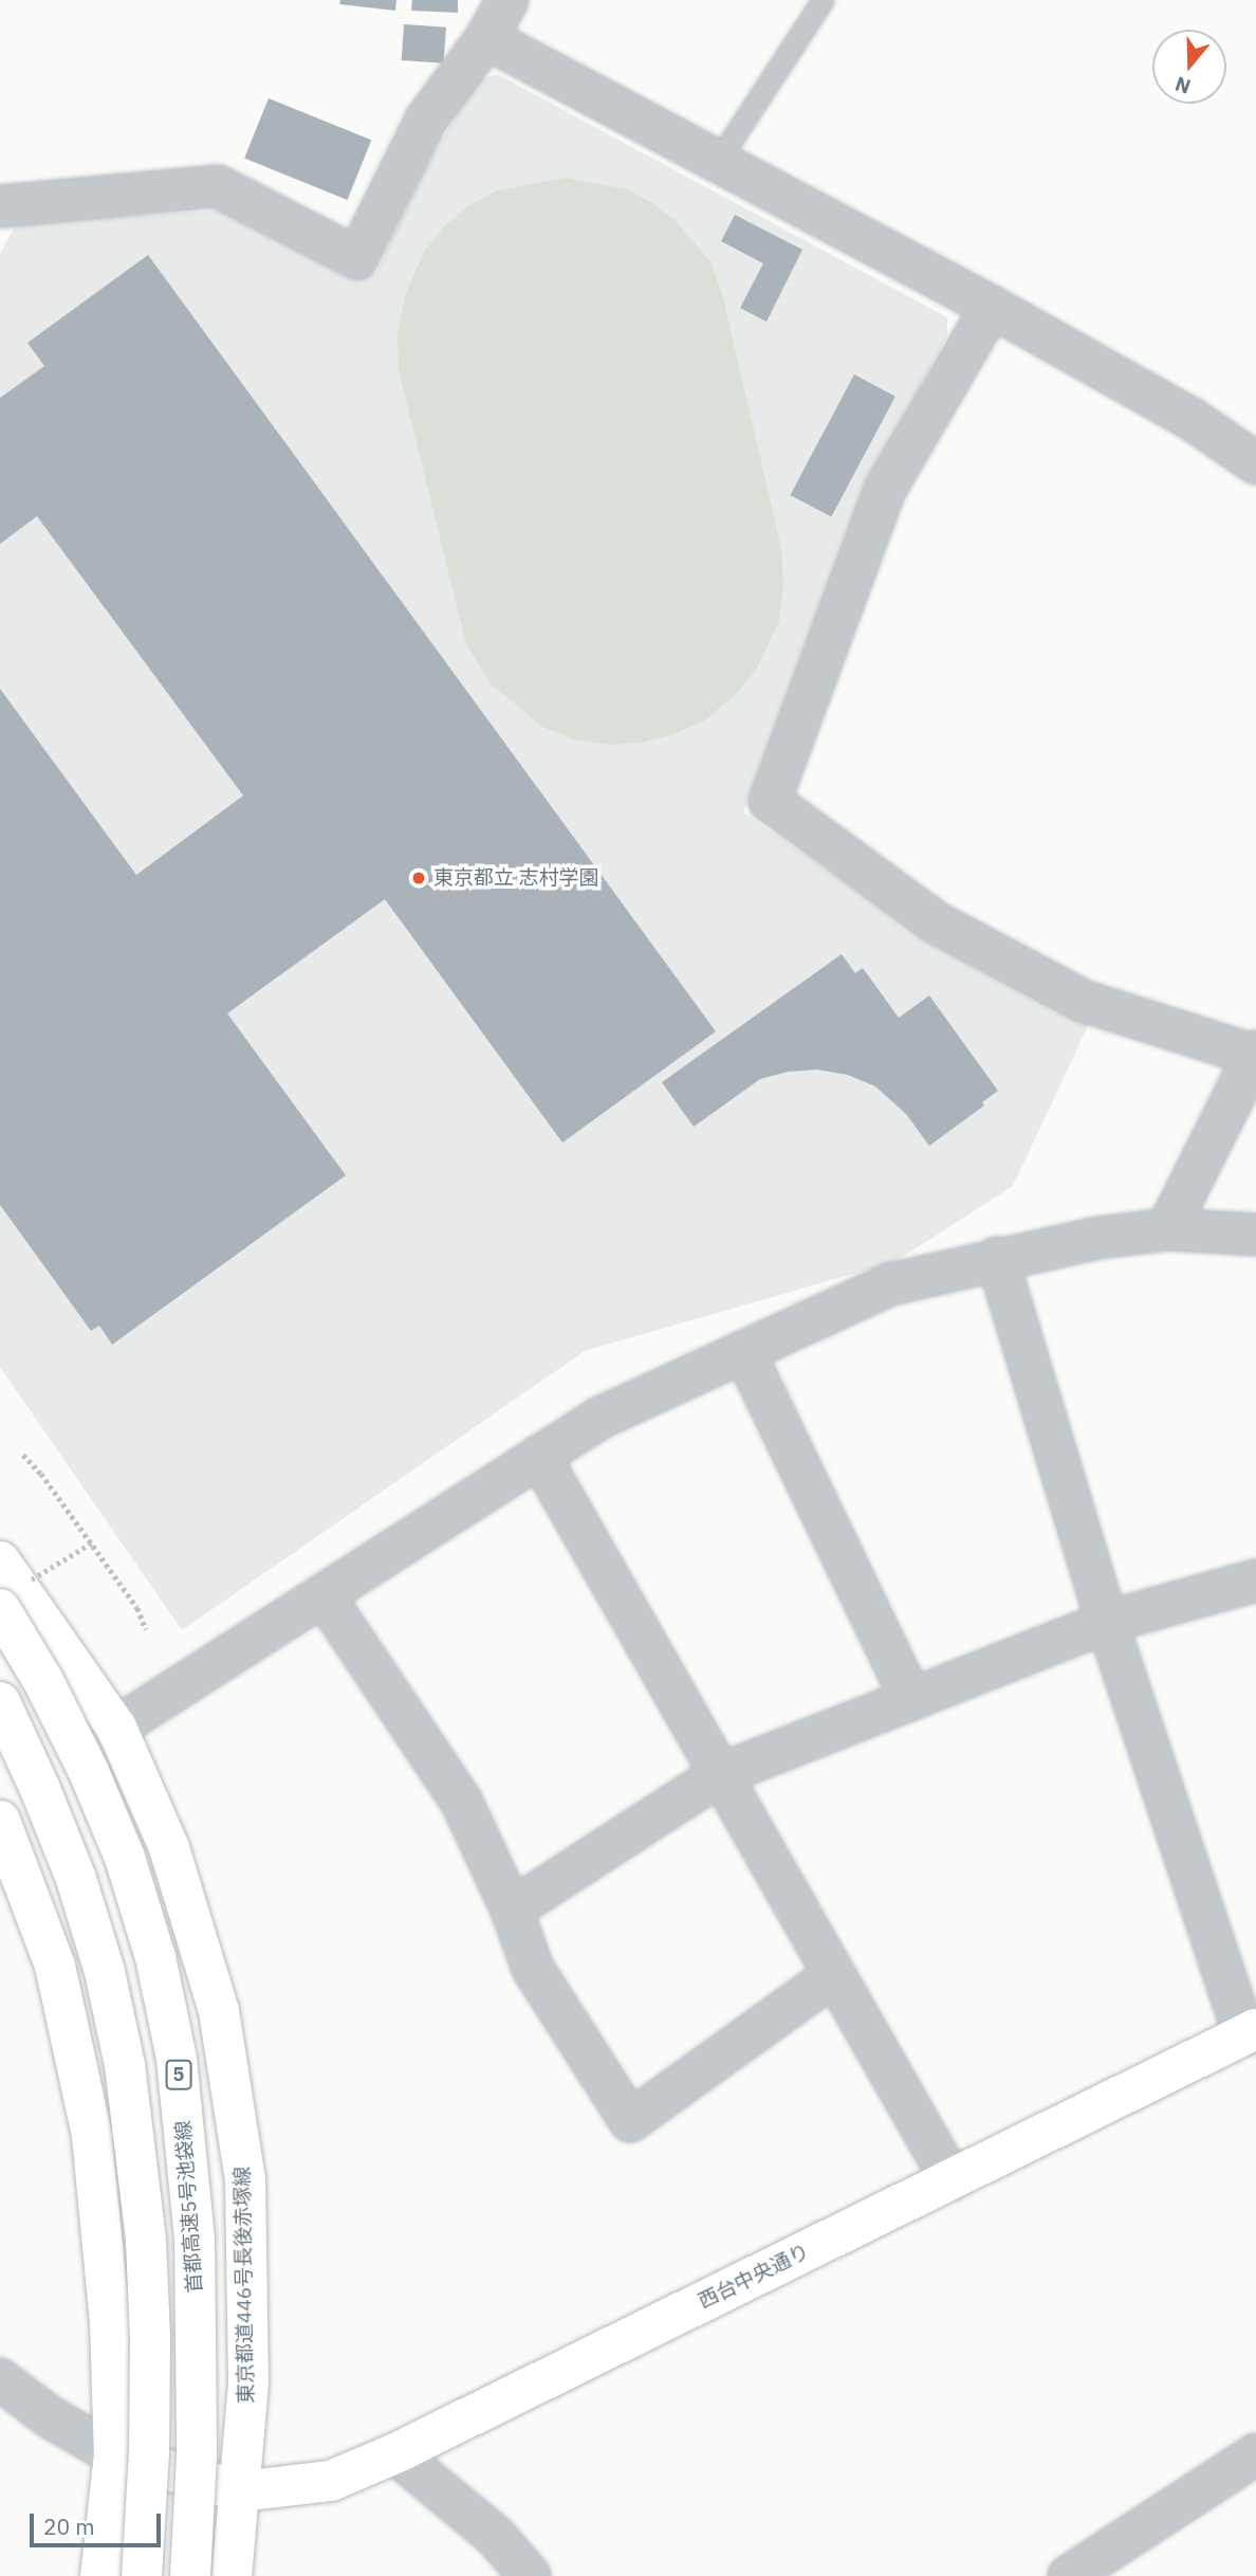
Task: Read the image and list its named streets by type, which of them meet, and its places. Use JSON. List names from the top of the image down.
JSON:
{
  "streets": {
    "main road": [
      "5",
      "首都高速5号池袋線",
      "西台中央通り",
      "東京都道446号長後赤塚線"
    ]
  },
  "crossings": [
    ["首都高速5号池袋線", "東京都道446号長後赤塚線"],
    ["西台中央通り", "東京都道446号長後赤塚線"]
  ],
  "places": ["東京都立 志村学園"],
  "scale_bar": "20 m",
  "north": "bottom"
}
